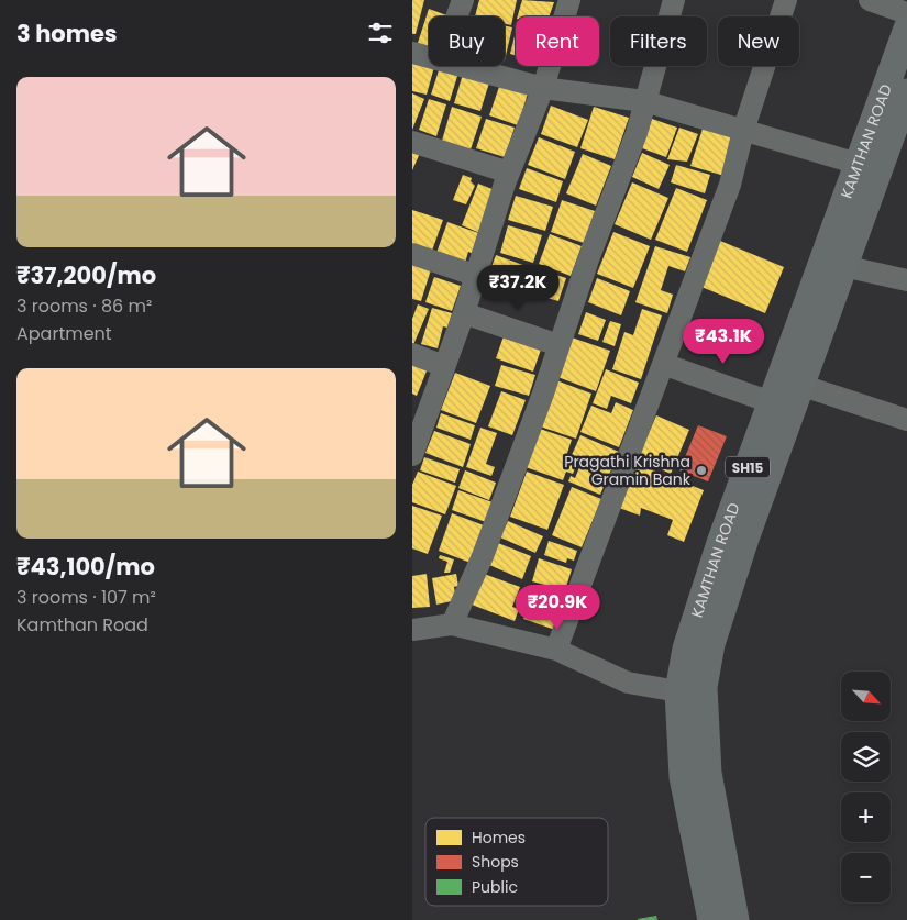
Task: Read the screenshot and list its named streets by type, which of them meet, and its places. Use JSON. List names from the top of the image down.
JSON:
{
  "streets": {
    "main road": ["KAMTHAN ROAD", "SH15"]
  },
  "places": ["Pragathi Krishna Gramin Bank"],
  "legend": ["Homes", "Shops", "Public"],
  "north": "bottom right",
  "page": {
    "heading": "3 homes",
    "chip": [
      "Buy",
      "Rent",
      "Filters",
      "New"
    ],
    "list": [
      {
        "name": "₹37,200/mo",
        "note": "3 rooms · 86 m² · Apartment"
      },
      {
        "name": "₹43,100/mo",
        "note": "3 rooms · 107 m² · Kamthan Road"
      }
    ],
    "price": ["₹37.2K", "₹43.1K", "₹20.9K"],
    "map_buttons": ["+", "−"]
  }
}
